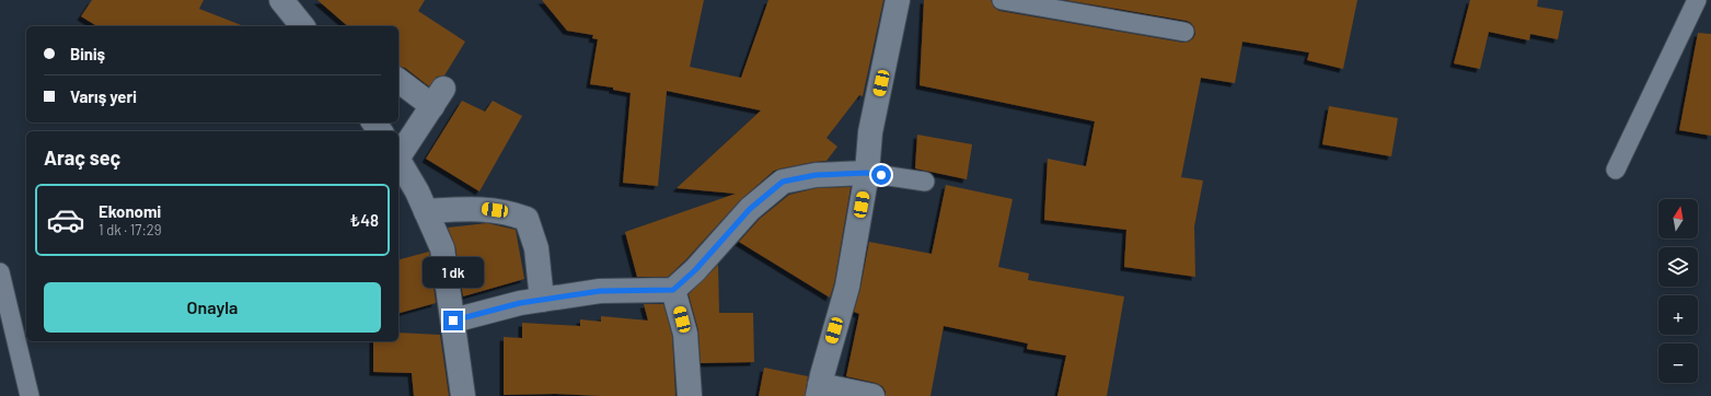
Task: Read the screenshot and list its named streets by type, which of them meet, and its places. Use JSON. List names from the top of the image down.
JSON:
{
  "north": "top",
  "page": {
    "banner": ["Biniş", "Varış yeri"],
    "heading": "Araç seç",
    "list": [
      {
        "name": "Ekonomi",
        "note": "1 dk · 17:29",
        "value": "₺48"
      }
    ],
    "map_buttons": ["+", "−"],
    "bubble": "1 dk",
    "buttons": "Onayla"
  }
}
